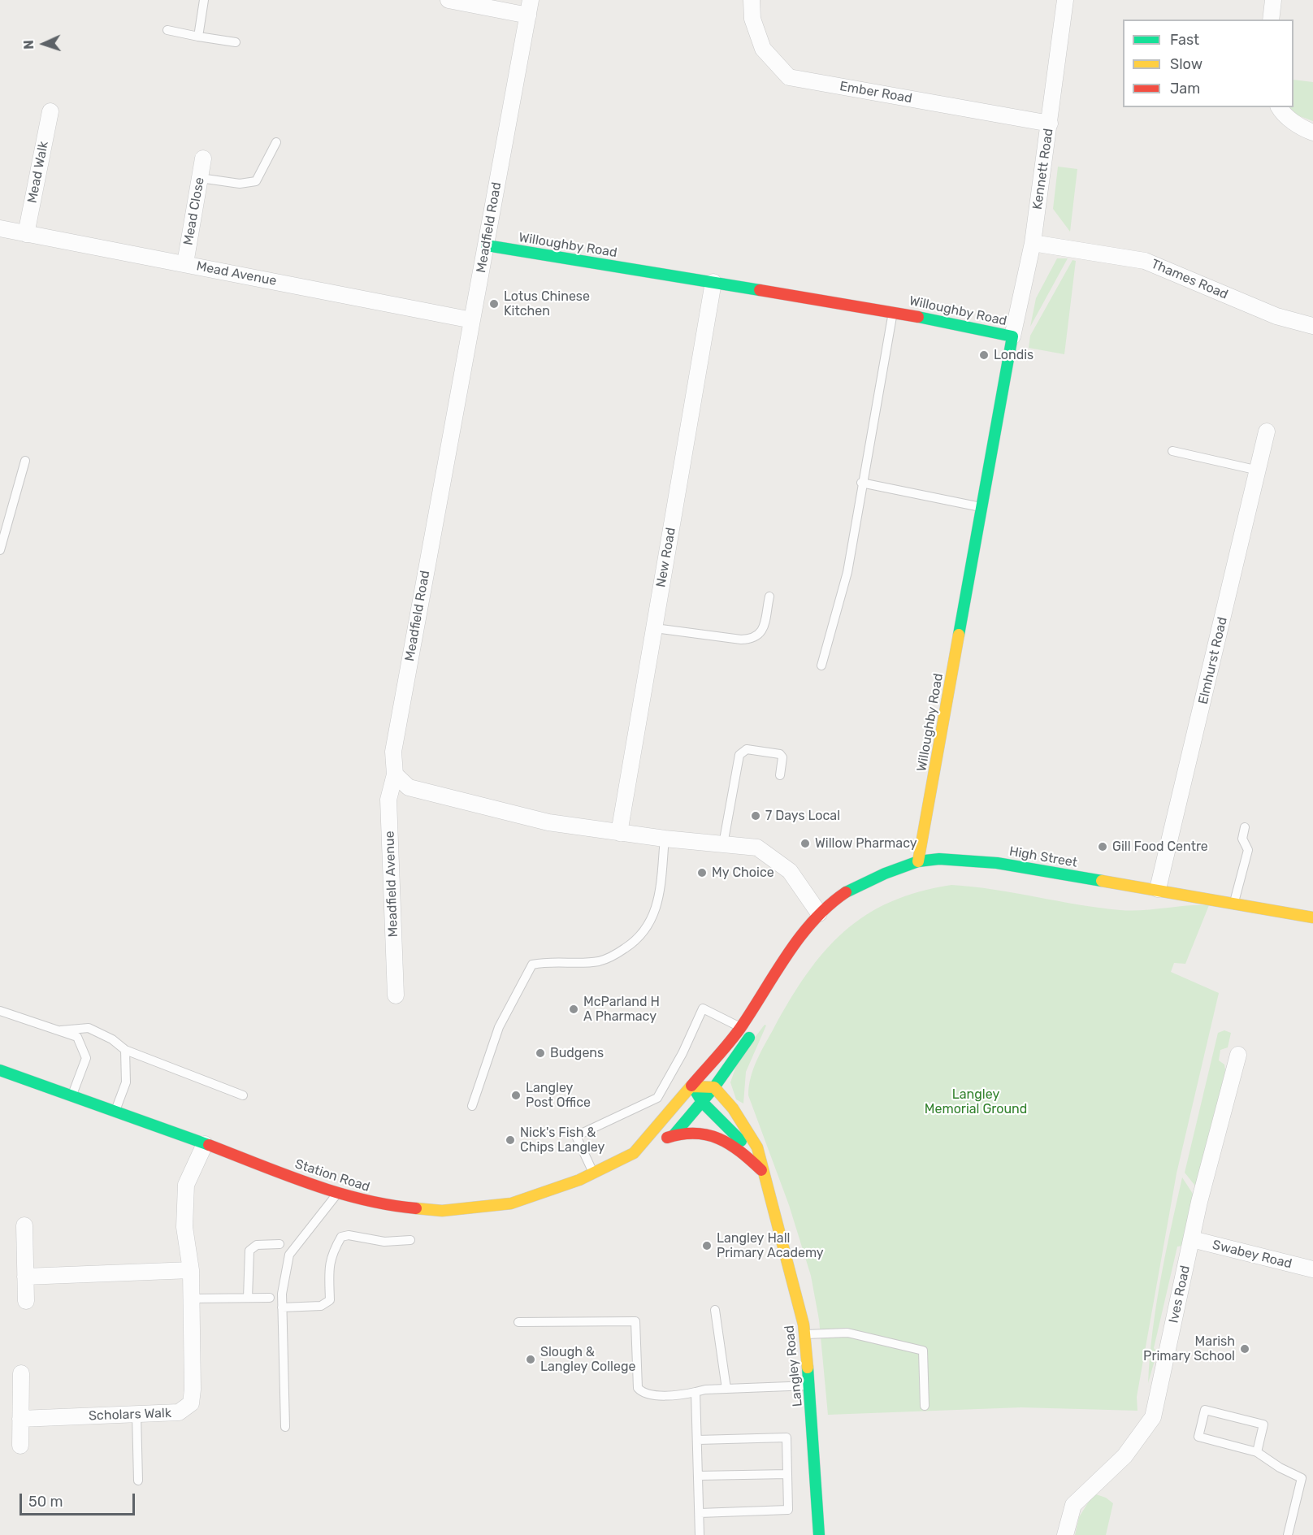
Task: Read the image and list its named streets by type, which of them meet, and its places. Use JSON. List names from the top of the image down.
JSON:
{
  "streets": {
    "main road": [
      "Willoughby Road",
      "High Street",
      "Station Road",
      "Langley Road"
    ],
    "street": [
      "Ember Road",
      "Kennett Road",
      "Mead Walk",
      "Mead Close",
      "Meadfield Road",
      "Mead Avenue",
      "Thames Road",
      "New Road",
      "Elmhurst Road",
      "Meadfield Avenue",
      "Swabey Road",
      "Ives Road",
      "Scholars Walk"
    ]
  },
  "crossings": [
    ["Ember Road", "Kennett Road"],
    ["Kennett Road", "Willoughby Road"],
    ["Kennett Road", "Thames Road"],
    ["Mead Walk", "Mead Avenue"],
    ["Mead Close", "Mead Avenue"],
    ["Meadfield Road", "Willoughby Road"],
    ["Meadfield Road", "Mead Avenue"],
    ["Meadfield Road", "Meadfield Avenue"],
    ["Willoughby Road", "New Road"],
    ["Willoughby Road", "High Street"],
    ["Elmhurst Road", "High Street"],
    ["High Street", "Station Road"],
    ["High Street", "Langley Road"],
    ["Station Road", "Langley Road"],
    ["Station Road", "Scholars Walk"],
    ["Swabey Road", "Ives Road"]
  ],
  "parks": ["Langley Memorial Ground"],
  "places": [
    "Lotus Chinese Kitchen",
    "Londis",
    "7 Days Local",
    "Willow Pharmacy",
    "Gill Food Centre",
    "My Choice",
    "McParland H A Pharmacy",
    "Budgens",
    "Langley Post Office",
    "Nick's Fish & Chips Langley",
    "Langley Hall Primary Academy",
    "Marish Primary School",
    "Slough & Langley College"
  ],
  "legend": ["Fast", "Slow", "Jam"],
  "scale_bar": "50 m",
  "north": "left"
}
